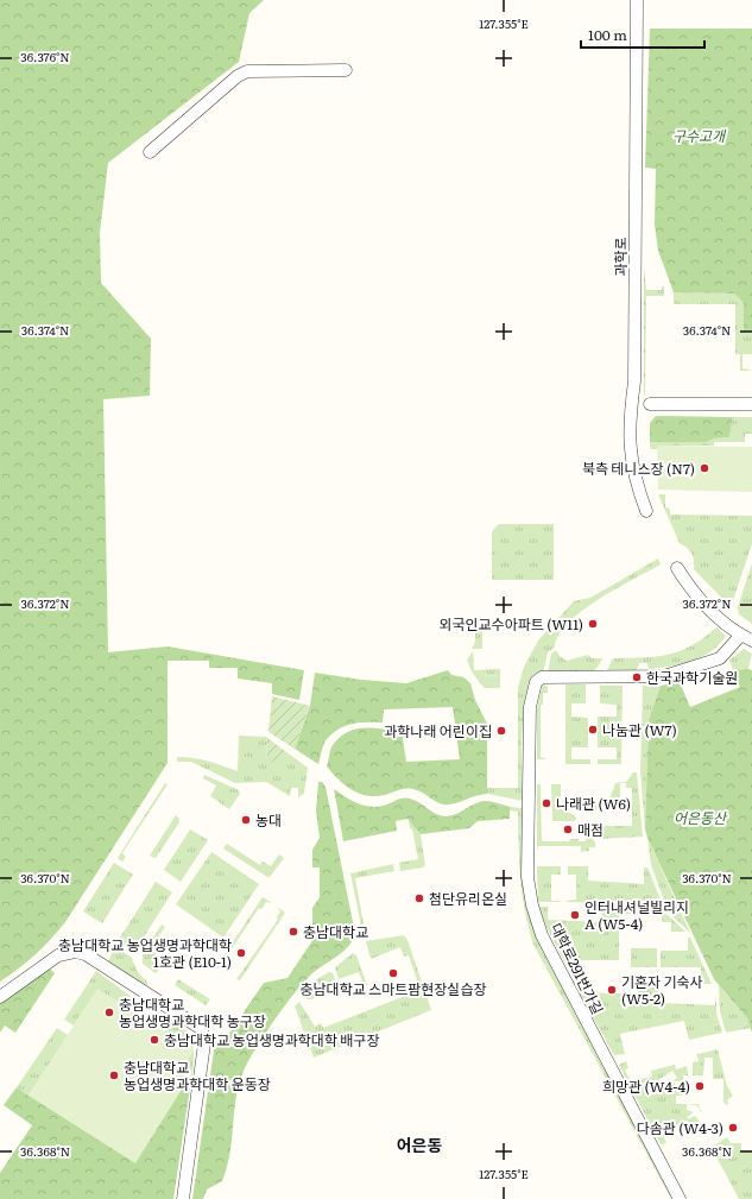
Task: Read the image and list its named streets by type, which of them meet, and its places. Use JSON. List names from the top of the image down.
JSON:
{
  "streets": {
    "street": ["과학로", "대학로291번가길"]
  },
  "districts": ["어은동"],
  "parks": ["구수고개", "어은동산"],
  "places": [
    "북측 테니스장 (N7)",
    "외국인교수아파트 (W11)",
    "한국과학기술원",
    "나눔관 (W7)",
    "과학나래 어린이집",
    "나래관 (W6)",
    "농대",
    "매점",
    "첨단유리온실",
    "인터내셔널빌리지 A (W5-4)",
    "충남대학교",
    "충남대학교 농업생명과학대학 1호관 (E10-1)",
    "충남대학교 스마트팜현장실습장",
    "기혼자 기숙사 (W5-2)",
    "충남대학교 농업생명과학대학 농구장",
    "충남대학교 농업생명과학대학 배구장",
    "충남대학교 농업생명과학대학 운동장",
    "희망관 (W4-4)",
    "다솜관 (W4-3)"
  ],
  "scale_bar": "100 m",
  "coordinates": [
    "127.355°E",
    "36.376°N",
    "36.374°N",
    "36.372°N",
    "36.370°N",
    "36.368°N"
  ]
}
